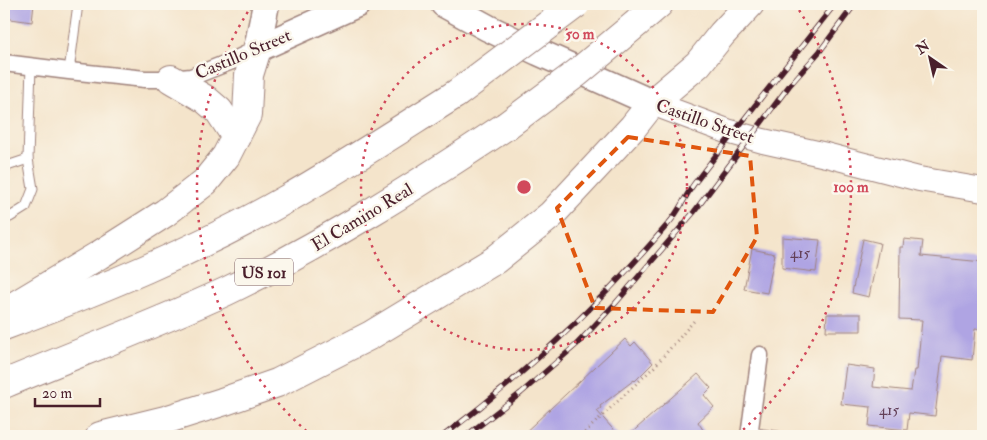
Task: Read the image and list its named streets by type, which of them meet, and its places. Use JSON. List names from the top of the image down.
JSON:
{
  "streets": {
    "highway": ["El Camino Real", "US 101"],
    "main road": ["Castillo Street"]
  },
  "house_numbers": ["415", "415"],
  "scale_bar": "20 m",
  "north": "top left",
  "rings": ["50 m", "100 m"]
}
